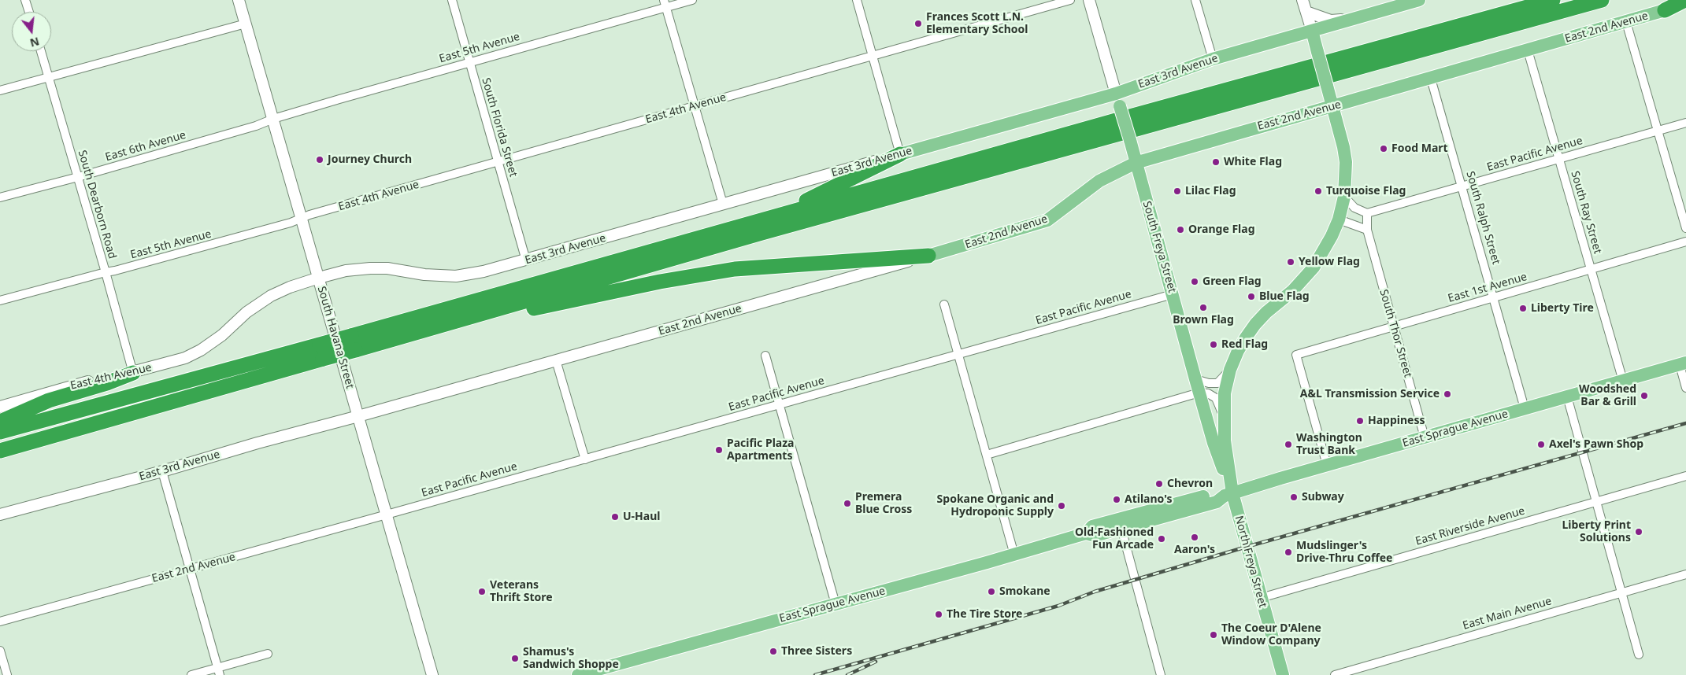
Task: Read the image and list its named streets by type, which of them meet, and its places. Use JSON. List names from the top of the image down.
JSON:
{
  "streets": {
    "main road": [
      "East 2nd Avenue",
      "East 3rd Avenue",
      "South Freya Street",
      "East Sprague Avenue",
      "North Freya Street"
    ],
    "street": [
      "East 5th Avenue",
      "East 4th Avenue",
      "South Florida Street",
      "East 6th Avenue",
      "East Pacific Avenue",
      "South Dearborn Road",
      "South Ray Street",
      "South Ralph Street",
      "East 1st Avenue",
      "South Thor Street",
      "South Havana Street",
      "East Riverside Avenue",
      "East Main Avenue"
    ]
  },
  "crossings": [
    ["East 2nd Avenue", "East 3rd Avenue"],
    ["East 2nd Avenue", "East Pacific Avenue"],
    ["East 2nd Avenue", "South Ray Street"],
    ["East 2nd Avenue", "South Ralph Street"],
    ["East 2nd Avenue", "South Freya Street"],
    ["East 2nd Avenue", "South Havana Street"],
    ["East 5th Avenue", "East 4th Avenue"],
    ["East 5th Avenue", "South Florida Street"],
    ["East 5th Avenue", "East 6th Avenue"],
    ["East 5th Avenue", "South Dearborn Road"],
    ["East 5th Avenue", "South Havana Street"],
    ["East 3rd Avenue", "East 4th Avenue"],
    ["East 3rd Avenue", "South Florida Street"],
    ["East 3rd Avenue", "South Freya Street"],
    ["East 3rd Avenue", "South Havana Street"],
    ["East 4th Avenue", "South Florida Street"],
    ["East 4th Avenue", "South Dearborn Road"],
    ["East 4th Avenue", "South Havana Street"],
    ["East 6th Avenue", "South Dearborn Road"],
    ["East 6th Avenue", "South Havana Street"],
    ["East Pacific Avenue", "South Ray Street"],
    ["East Pacific Avenue", "South Ralph Street"],
    ["East Pacific Avenue", "South Freya Street"],
    ["East Pacific Avenue", "South Thor Street"],
    ["East Pacific Avenue", "South Havana Street"],
    ["South Ray Street", "East 1st Avenue"],
    ["South Ray Street", "East Sprague Avenue"],
    ["South Ralph Street", "East 1st Avenue"],
    ["South Ralph Street", "East Sprague Avenue"],
    ["South Freya Street", "East Sprague Avenue"],
    ["South Freya Street", "North Freya Street"],
    ["East 1st Avenue", "South Thor Street"],
    ["East 1st Avenue", "East Sprague Avenue"],
    ["South Thor Street", "East Sprague Avenue"],
    ["East Sprague Avenue", "North Freya Street"],
    ["East Riverside Avenue", "North Freya Street"]
  ],
  "places": [
    "Frances Scott L.N. Elementary School",
    "Food Mart",
    "Journey Church",
    "White Flag",
    "Lilac Flag",
    "Turquoise Flag",
    "Orange Flag",
    "Yellow Flag",
    "Green Flag",
    "Blue Flag",
    "Brown Flag",
    "Liberty Tire",
    "Red Flag",
    "A&L Transmission Service",
    "Woodshed Bar & Grill",
    "Happiness",
    "Washington Trust Bank",
    "Axel's Pawn Shop",
    "Pacific Plaza Apartments",
    "Chevron",
    "Subway",
    "Atilano's",
    "Premera Blue Cross",
    "Spokane Organic and Hydroponic Supply",
    "U-Haul",
    "Liberty Print Solutions",
    "Aaron's",
    "Old-Fashioned Fun Arcade",
    "Mudslinger's Drive-Thru Coffee",
    "Veterans Thrift Store",
    "Smokane",
    "The Tire Store",
    "The Coeur D'Alene Window Company",
    "Three Sisters",
    "Shamus's Sandwich Shoppe"
  ],
  "north": "bottom"
}
